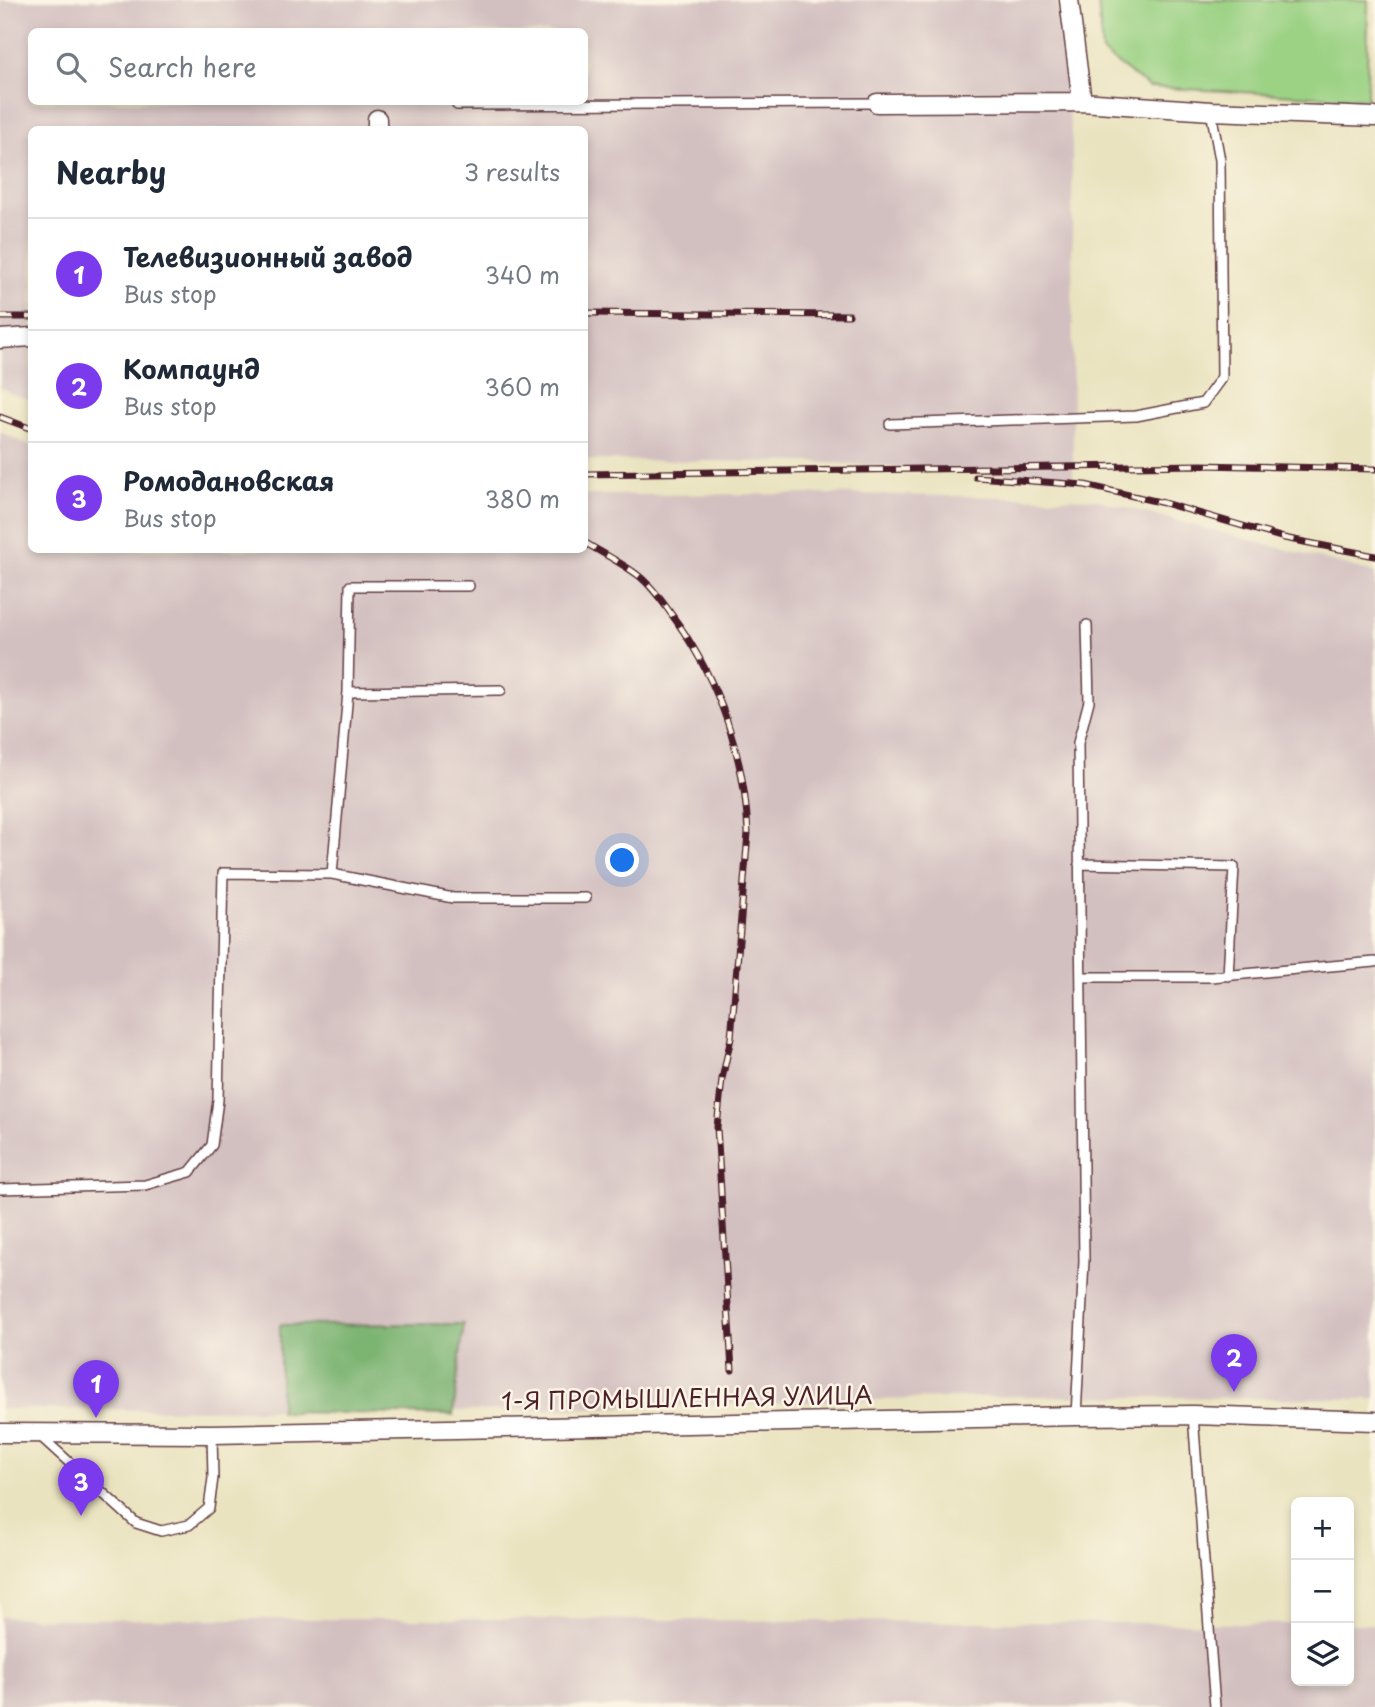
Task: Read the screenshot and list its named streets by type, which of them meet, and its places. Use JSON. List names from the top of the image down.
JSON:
{
  "streets": {
    "street": ["1-Я ПРОМЫШЛЕННАЯ УЛИЦА"]
  },
  "page": {
    "search": "Search here",
    "heading": ["Nearby", "3 results"],
    "list": [
      {
        "mark": "1",
        "name": "Телевизионный завод",
        "note": "Bus stop",
        "value": "340 m"
      },
      {
        "mark": "2",
        "name": "Компаунд",
        "note": "Bus stop",
        "value": "360 m"
      },
      {
        "mark": "3",
        "name": "Ромодановская",
        "note": "Bus stop",
        "value": "380 m"
      }
    ],
    "pins": ["2", "1", "3"],
    "map_buttons": ["+", "−"]
  }
}
